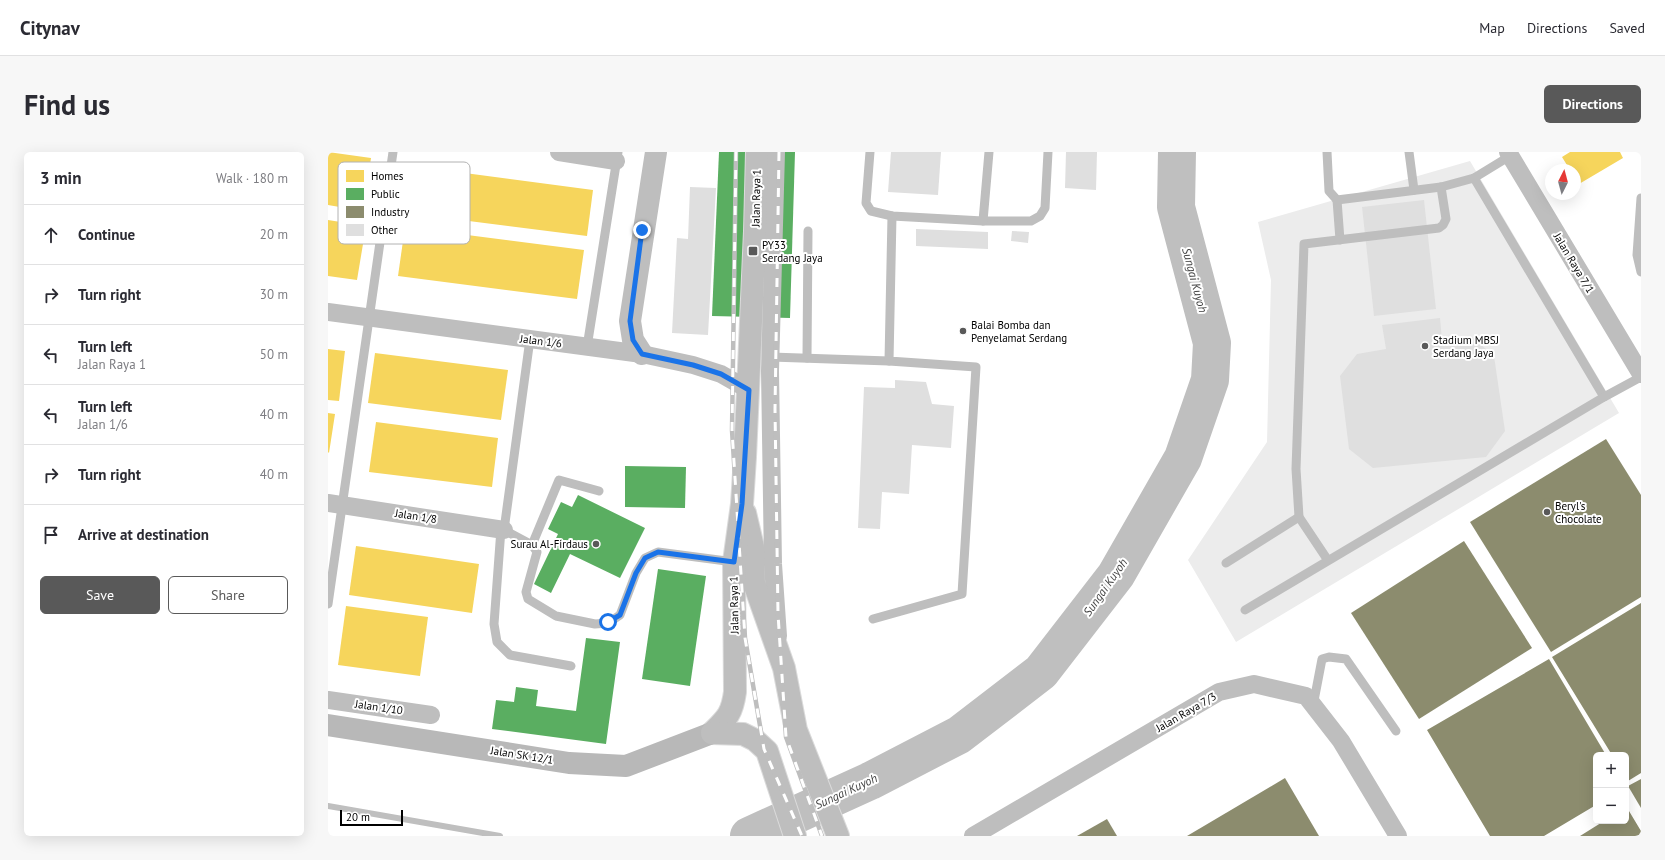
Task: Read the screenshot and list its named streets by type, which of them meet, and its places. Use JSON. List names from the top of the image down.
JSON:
{
  "streets": {
    "main road": ["Jalan Raya 1", "Jalan SK 12/1"],
    "street": [
      "Jalan Raya 7/1",
      "Jalan 1/6",
      "Jalan 1/8",
      "Jalan 1/10",
      "Jalan Raya 7/3"
    ]
  },
  "crossings": [
    ["Jalan Raya 1", "Jalan 1/6"],
    ["Jalan Raya 1", "Jalan SK 12/1"]
  ],
  "water": ["Sungai Kuyoh"],
  "places": {
    "transit": ["PY33 Serdang Jaya"],
    "other": [
      "Balai Bomba dan Penyelamat Serdang",
      "Stadium MBSJ Serdang Jaya",
      "Beryl's Chocolate",
      "Surau Al-Firdaus"
    ]
  },
  "legend": [
    "Homes",
    "Public",
    "Industry",
    "Other"
  ],
  "scale_bar": "20 m",
  "north": "top",
  "page": {
    "header": "Citynav",
    "nav": ["Map", "Directions", "Saved"],
    "buttons": [
      "Directions",
      ["Save", "Share"]
    ],
    "title": "Find us",
    "heading": ["3 min", "Walk · 180 m"],
    "list": [
      ["Continue", "20 m"],
      ["Turn right", "30 m"],
      ["Turn left", "Jalan Raya 1", "50 m"],
      ["Turn left", "Jalan 1/6", "40 m"],
      ["Turn right", "40 m"],
      "Arrive at destination"
    ],
    "map_buttons": ["+", "−"],
    "scale": "20 m"
  }
}
